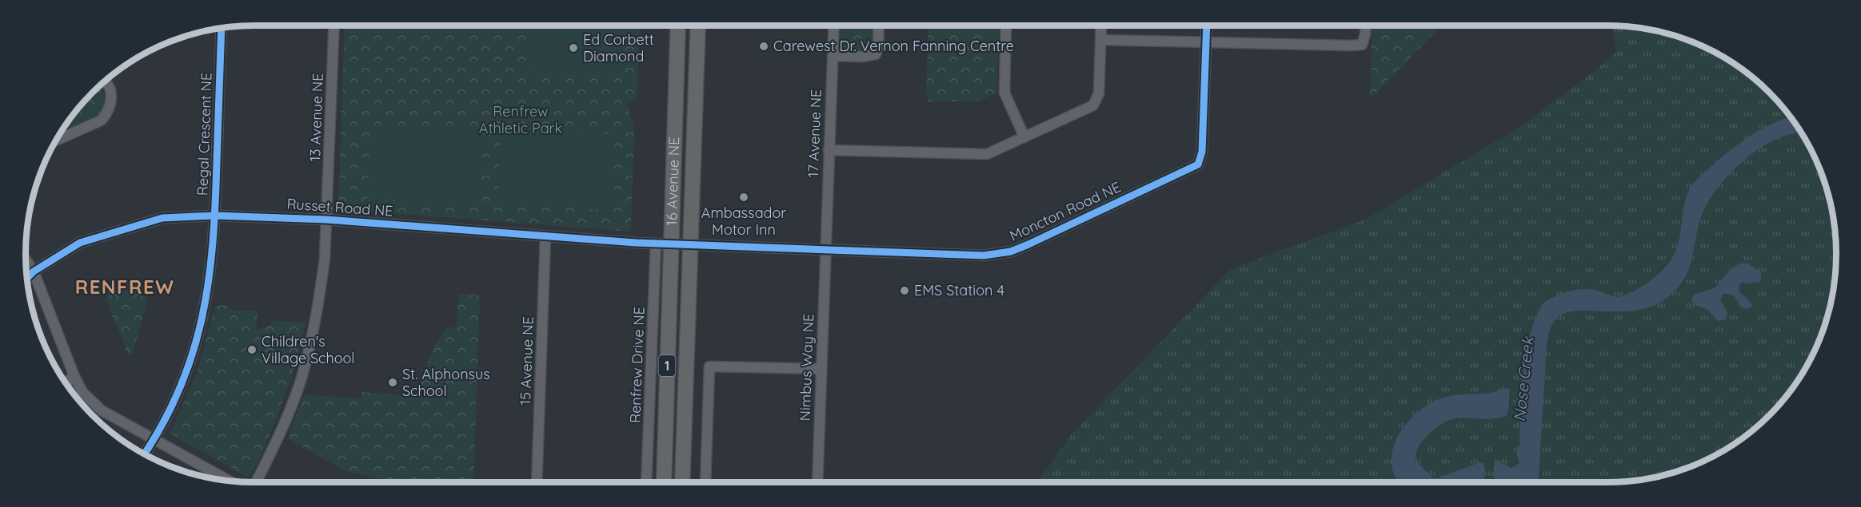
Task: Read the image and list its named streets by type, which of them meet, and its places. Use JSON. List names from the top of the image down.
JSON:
{
  "streets": {
    "highway": ["16 Avenue NE", "1"],
    "street": [
      "13 Avenue NE",
      "17 Avenue NE",
      "Regal Crescent NE",
      "Russet Road NE",
      "Moncton Road NE",
      "15 Avenue NE",
      "Renfrew Drive NE",
      "Nimbus Way NE"
    ]
  },
  "crossings": [
    ["13 Avenue NE", "Russet Road NE"],
    ["17 Avenue NE", "Moncton Road NE"],
    ["17 Avenue NE", "Nimbus Way NE"],
    ["Regal Crescent NE", "Russet Road NE"],
    ["16 Avenue NE", "Russet Road NE"],
    ["16 Avenue NE", "Moncton Road NE"],
    ["16 Avenue NE", "Renfrew Drive NE"],
    ["Russet Road NE", "Moncton Road NE"],
    ["Russet Road NE", "15 Avenue NE"],
    ["Russet Road NE", "Renfrew Drive NE"],
    ["Moncton Road NE", "Renfrew Drive NE"],
    ["Moncton Road NE", "Nimbus Way NE"]
  ],
  "districts": ["RENFREW"],
  "water": ["Nose Creek"],
  "parks": ["Renfrew Athletic Park"],
  "places": [
    "Carewest Dr. Vernon Fanning Centre",
    "Ed Corbett Diamond",
    "Ambassador Motor Inn",
    "EMS Station 4",
    "Children's Village School",
    "St. Alphonsus School"
  ]
}
